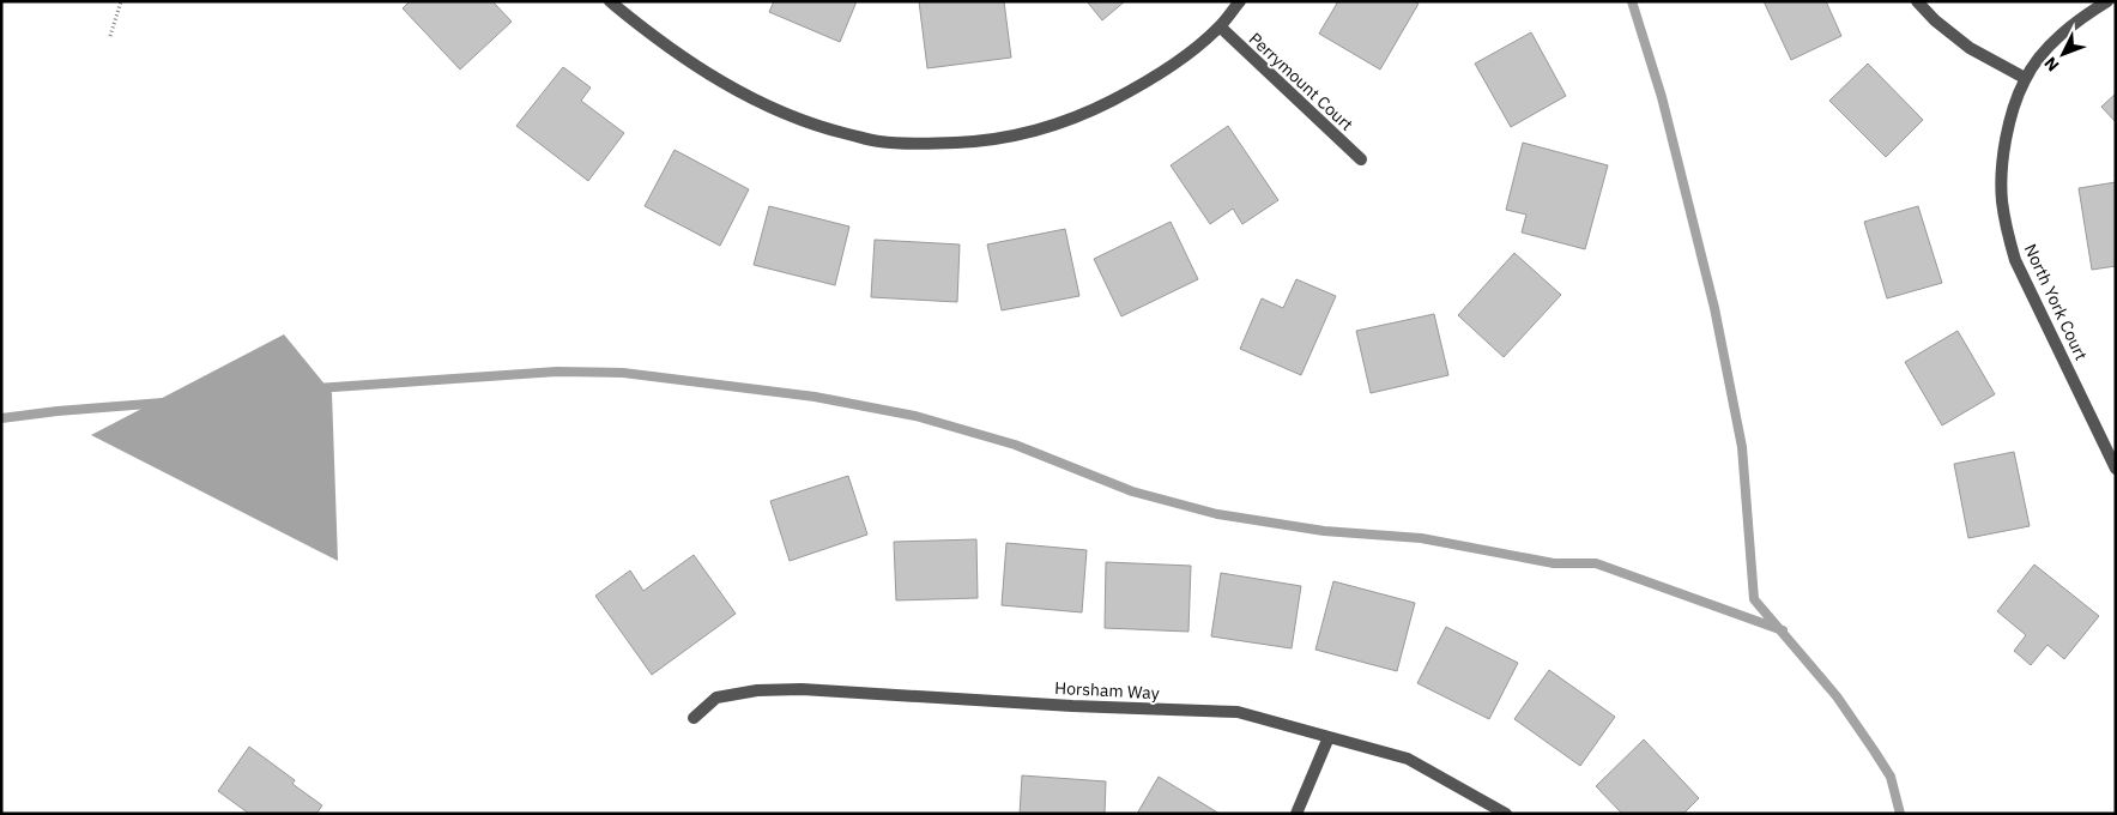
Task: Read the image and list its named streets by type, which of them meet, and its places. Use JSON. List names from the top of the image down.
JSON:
{
  "streets": {
    "street": ["Perrymount Court", "North York Court", "Horsham Way"]
  },
  "north": "bottom left"
}
